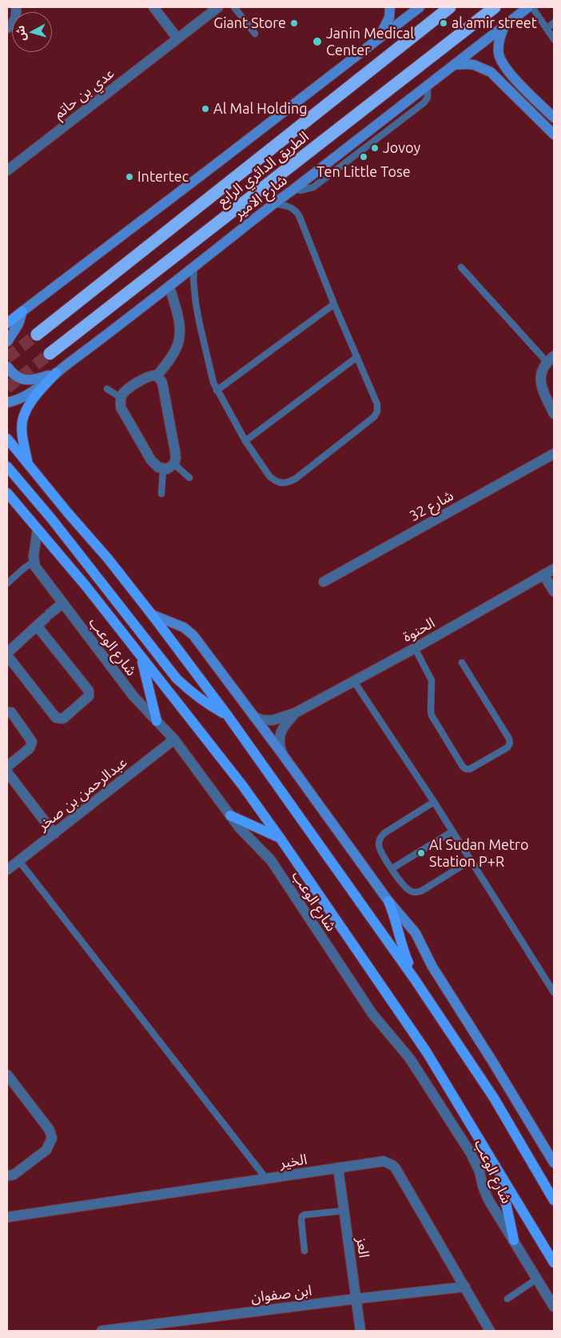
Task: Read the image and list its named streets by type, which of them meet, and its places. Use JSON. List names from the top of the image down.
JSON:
{
  "streets": {
    "highway": ["الطريق الدائري الرابع"],
    "main road": ["شارع الامير", "شارع الوعب"],
    "street": [
      "عدي بن حاتم",
      "شارع 32",
      "الحنوة",
      "عبدالرحمن بن صخر",
      "الخير",
      "العز",
      "ابن صفوان"
    ]
  },
  "crossings": [
    ["شارع الوعب", "عبدالرحمن بن صخر"],
    ["الخير", "العز"],
    ["الخير", "ابن صفوان"],
    ["العز", "ابن صفوان"]
  ],
  "places": [
    "Giant Store",
    "al amir street",
    "Janin Medical Center",
    "Al Mal Holding",
    "Jovoy",
    "Ten Little Tose",
    "Intertec",
    "Al Sudan Metro Station P+R"
  ],
  "north": "left"
}
